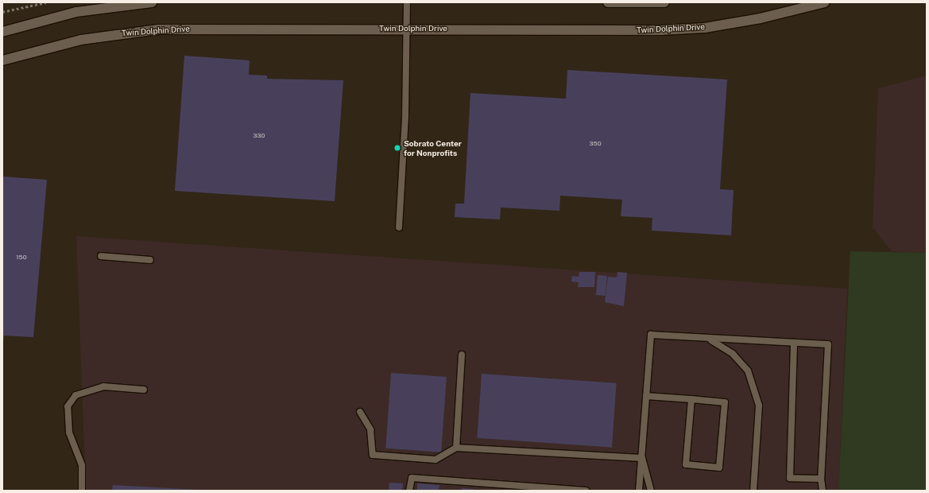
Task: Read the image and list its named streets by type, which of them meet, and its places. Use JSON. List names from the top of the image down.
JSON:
{
  "streets": {
    "main road": ["Twin Dolphin Drive"]
  },
  "places": ["Sobrato Center for Nonprofits"],
  "house_numbers": ["330", "350", "150"]
}
